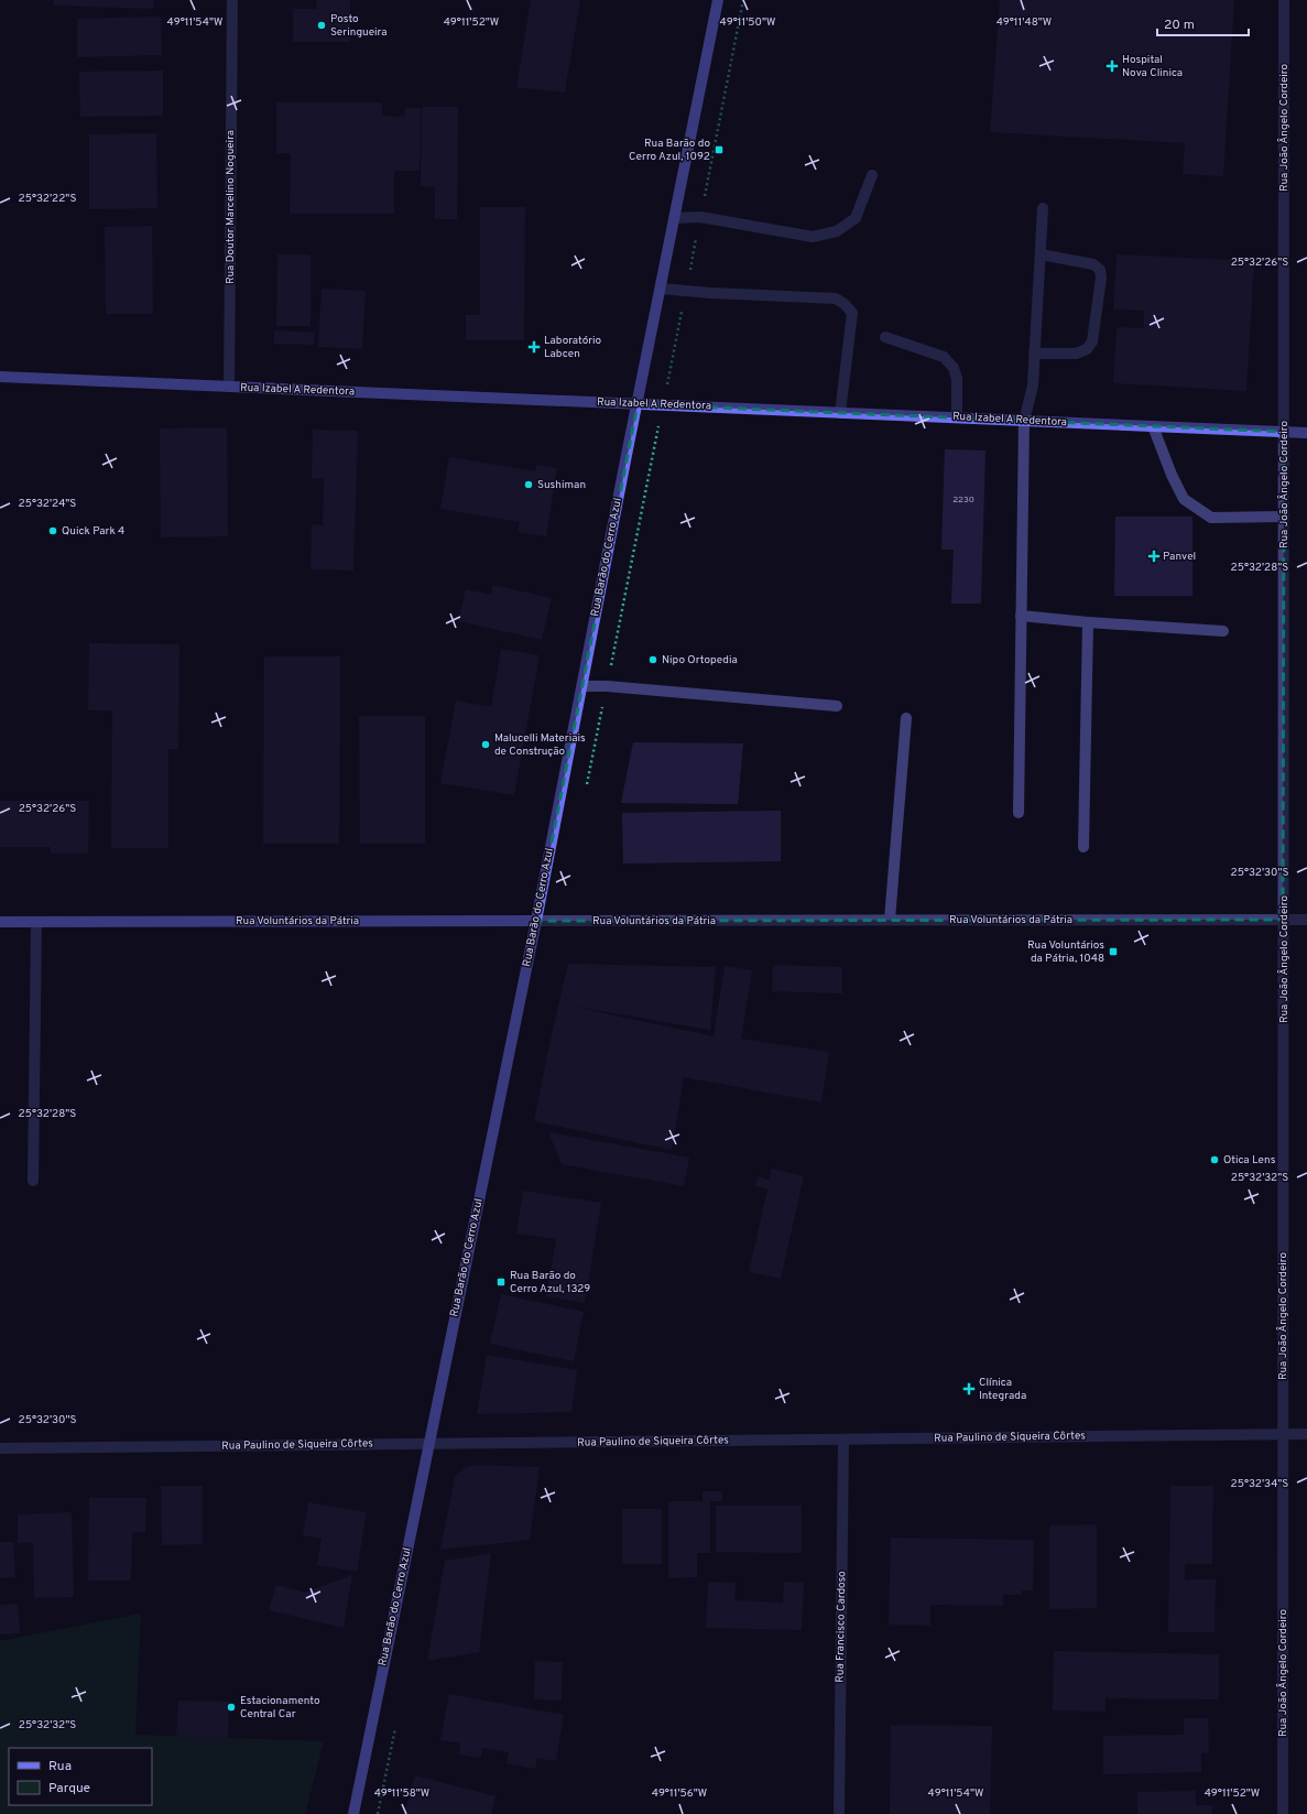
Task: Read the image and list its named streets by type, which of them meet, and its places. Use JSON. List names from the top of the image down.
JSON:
{
  "streets": {
    "main road": ["Rua Izabel A Redentora", "Rua Barão do Cerro Azul", "Rua Voluntários da Pátria"],
    "street": [
      "Rua João Ângelo Cordeiro",
      "Rua Doutor Marcelino Nogueira",
      "Rua Paulino de Siqueira Côrtes",
      "Rua Francisco Cardoso"
    ]
  },
  "crossings": [
    ["Rua João Ângelo Cordeiro", "Rua Izabel A Redentora"],
    ["Rua João Ângelo Cordeiro", "Rua Voluntários da Pátria"],
    ["Rua João Ângelo Cordeiro", "Rua Paulino de Siqueira Côrtes"],
    ["Rua Doutor Marcelino Nogueira", "Rua Izabel A Redentora"],
    ["Rua Izabel A Redentora", "Rua Barão do Cerro Azul"],
    ["Rua Barão do Cerro Azul", "Rua Voluntários da Pátria"],
    ["Rua Barão do Cerro Azul", "Rua Paulino de Siqueira Côrtes"],
    ["Rua Paulino de Siqueira Côrtes", "Rua Francisco Cardoso"]
  ],
  "places": {
    "other": [
      "Posto Seringueira",
      "Sushiman",
      "Quick Park 4",
      "Nipo Ortopedia",
      "Malucelli Materiais de Construção",
      "Otica Lens",
      "Estacionamento Central Car"
    ],
    "health": [
      "Hospital Nova Clinica",
      "Laboratório Labcen",
      "Panvel",
      "Clínica Integrada"
    ],
    "transit": ["Rua Barão do Cerro Azul, 1092", "Rua Voluntários da Pátria, 1048", "Rua Barão do Cerro Azul, 1329"]
  },
  "house_numbers": ["2230"],
  "legend": ["Rua", "Parque"],
  "scale_bar": "20 m",
  "coordinates": [
    "49°11'54\"W",
    "49°11'52\"W",
    "49°11'50\"W",
    "49°11'48\"W",
    "25°32'22\"S",
    "25°32'26\"S",
    "25°32'24\"S",
    "25°32'28\"S",
    "25°32'30\"S",
    "25°32'32\"S",
    "25°32'34\"S",
    "49°11'58\"W",
    "49°11'56\"W"
  ]
}
